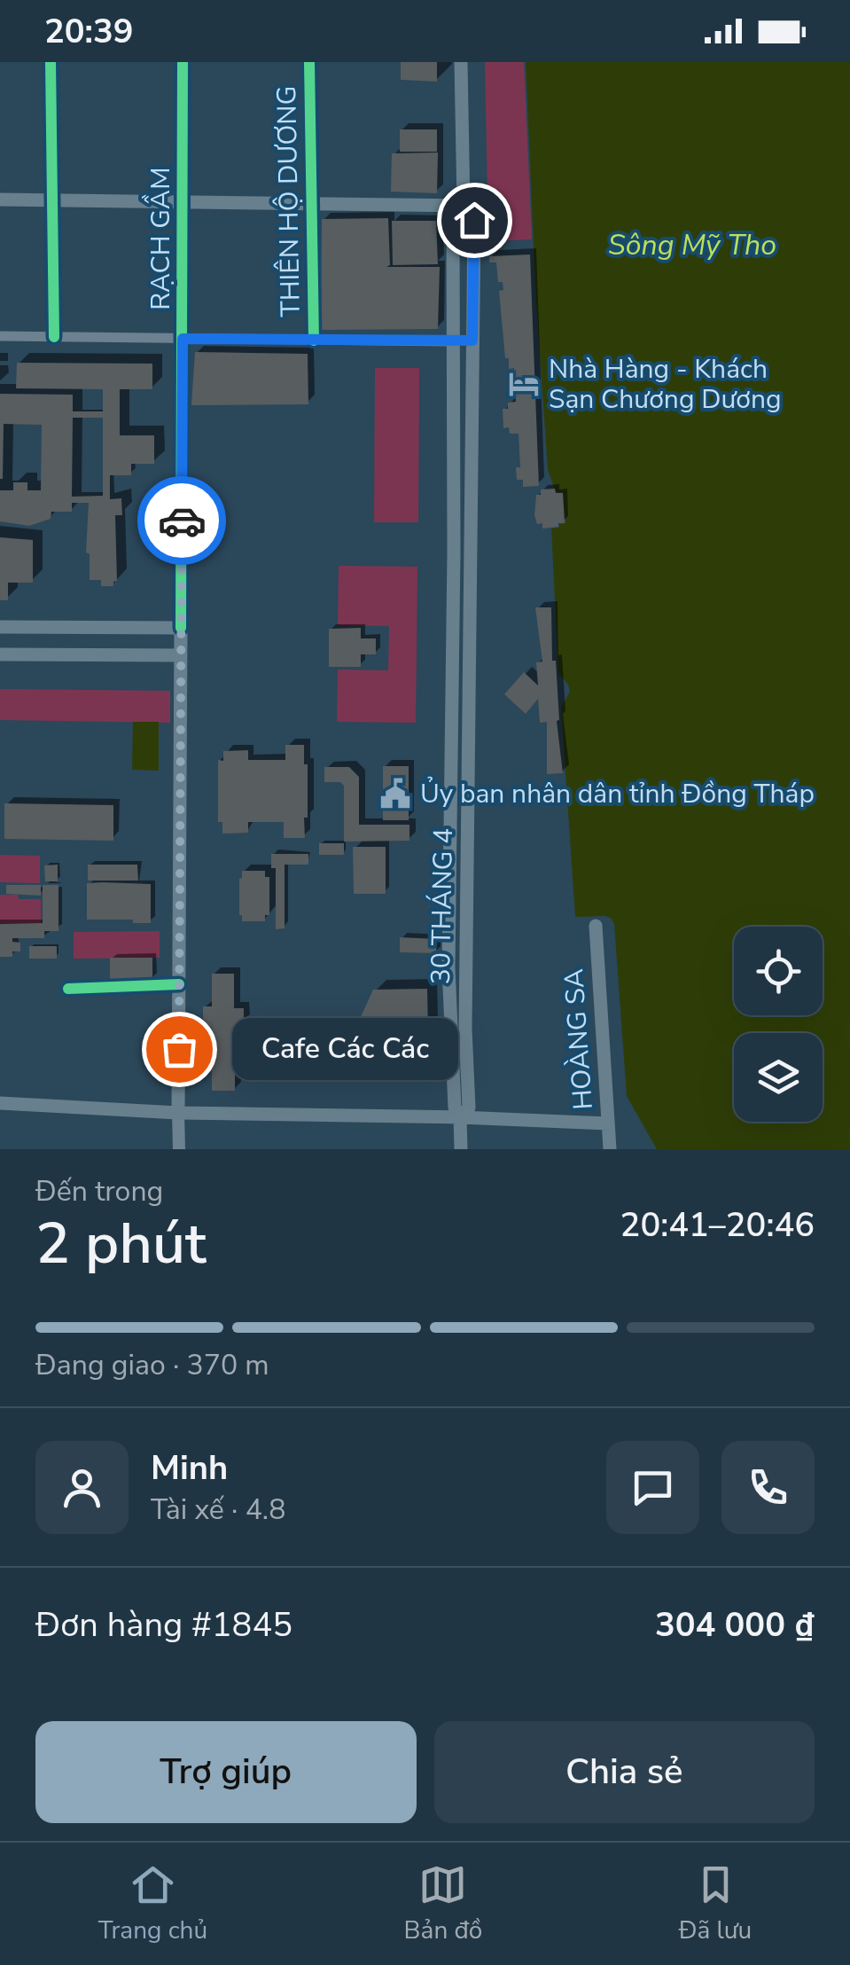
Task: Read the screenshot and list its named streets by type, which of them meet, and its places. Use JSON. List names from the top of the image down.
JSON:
{
  "streets": {
    "main road": ["RẠCH GẦM", "30 THÁNG 4", "HOÀNG SA"],
    "street": ["THIÊN HỘ DƯƠNG"]
  },
  "water": ["Sông Mỹ Tho"],
  "places": {
    "hotel": ["Nhà Hàng - Khách Sạn Chương Dương"],
    "public building": ["Ủy ban nhân dân tỉnh Đồng Tháp"],
    "other": ["Cafe Các Các"]
  },
  "page": {
    "status": "20:39",
    "bubble": "Cafe Các Các",
    "heading": ["2 phút", "Đến trong", "20:41–20:46"],
    "panel": [
      "Minh",
      "Tài xế · 4.8",
      "Đơn hàng #1845",
      "304 000 ₫"
    ],
    "bar": "Đang giao · 370 m",
    "buttons": ["Trợ giúp", "Chia sẻ"],
    "tabs": ["Trang chủ", "Bản đồ", "Đã lưu"]
  }
}
